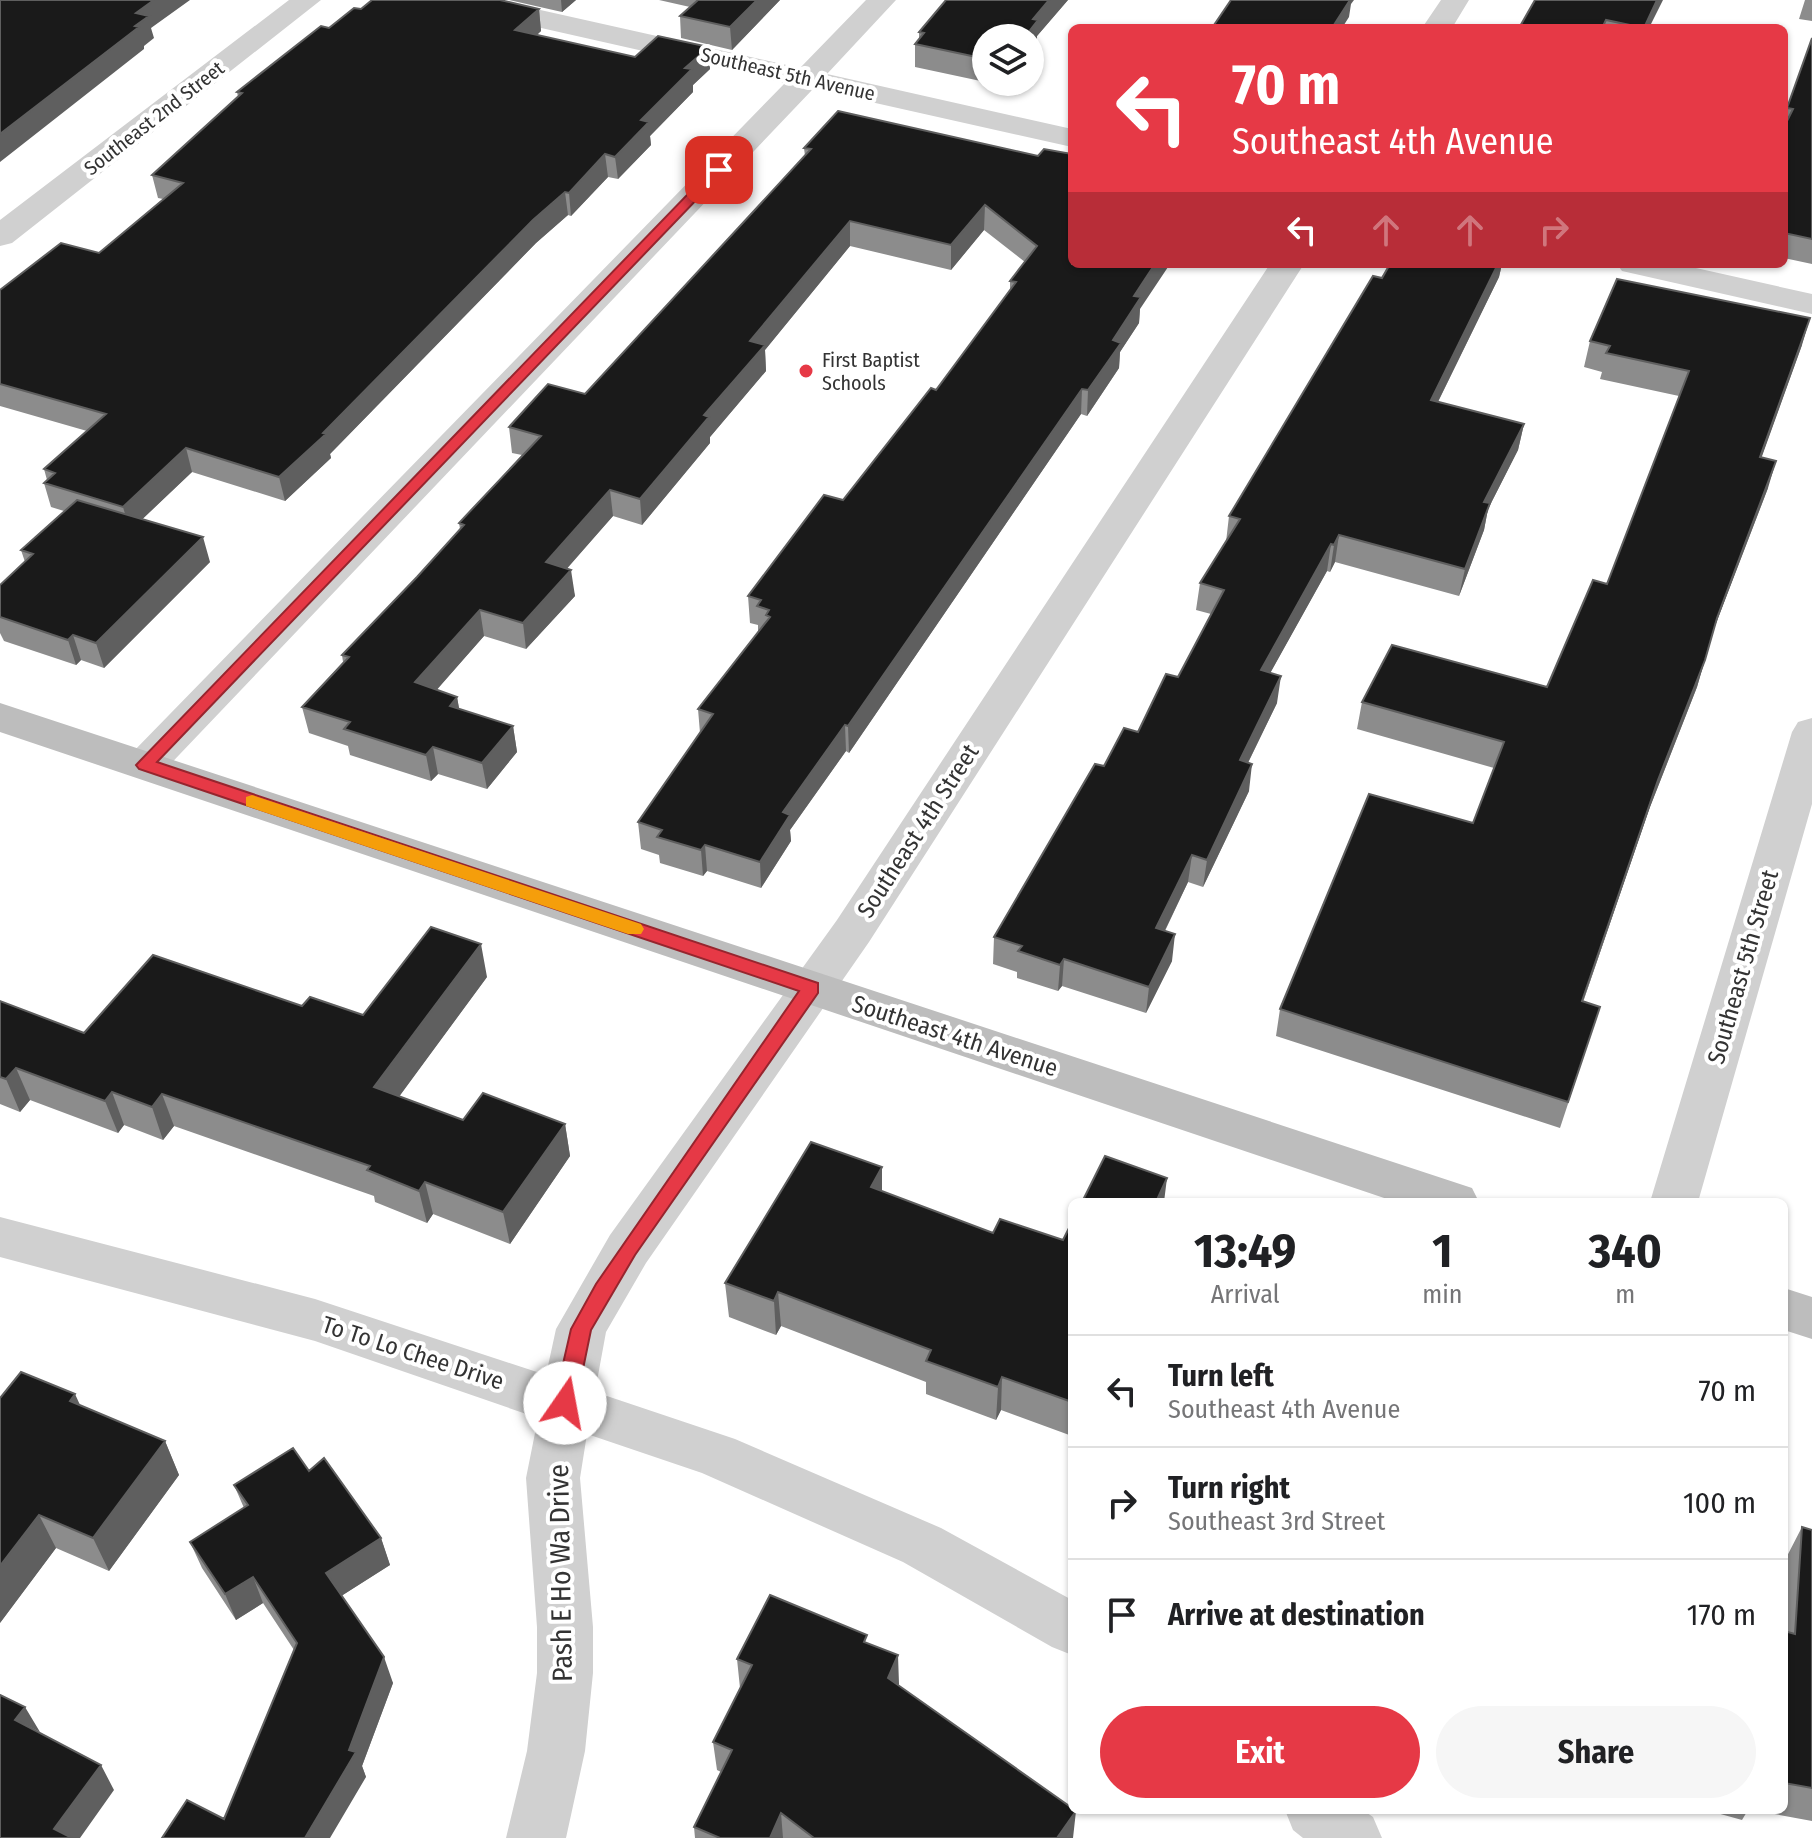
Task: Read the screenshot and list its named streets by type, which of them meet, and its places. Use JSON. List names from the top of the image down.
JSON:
{
  "streets": {
    "main road": ["Southeast 4th Avenue"],
    "street": [
      "Southeast 5th Avenue",
      "Southeast 2nd Street",
      "Southeast 4th Street",
      "Southeast 5th Street",
      "To To Lo Chee Drive",
      "Pash E Ho Wa Drive"
    ]
  },
  "crossings": [
    ["Southeast 4th Street", "Southeast 4th Avenue"],
    ["Southeast 4th Street", "To To Lo Chee Drive"],
    ["Southeast 4th Street", "Pash E Ho Wa Drive"],
    ["To To Lo Chee Drive", "Pash E Ho Wa Drive"]
  ],
  "places": ["First Baptist Schools"],
  "page": {
    "turn": ["70 m", "Southeast 4th Avenue"],
    "eta": [
      "13:49",
      "Arrival",
      "1",
      "min",
      "340",
      "m"
    ],
    "list": [
      {
        "name": "Turn left",
        "note": "Southeast 4th Avenue",
        "value": "70 m"
      },
      {
        "name": "Turn right",
        "note": "Southeast 3rd Street",
        "value": "100 m"
      },
      {
        "name": "Arrive at destination",
        "value": "170 m"
      }
    ],
    "buttons": ["Exit", "Share"]
  }
}
